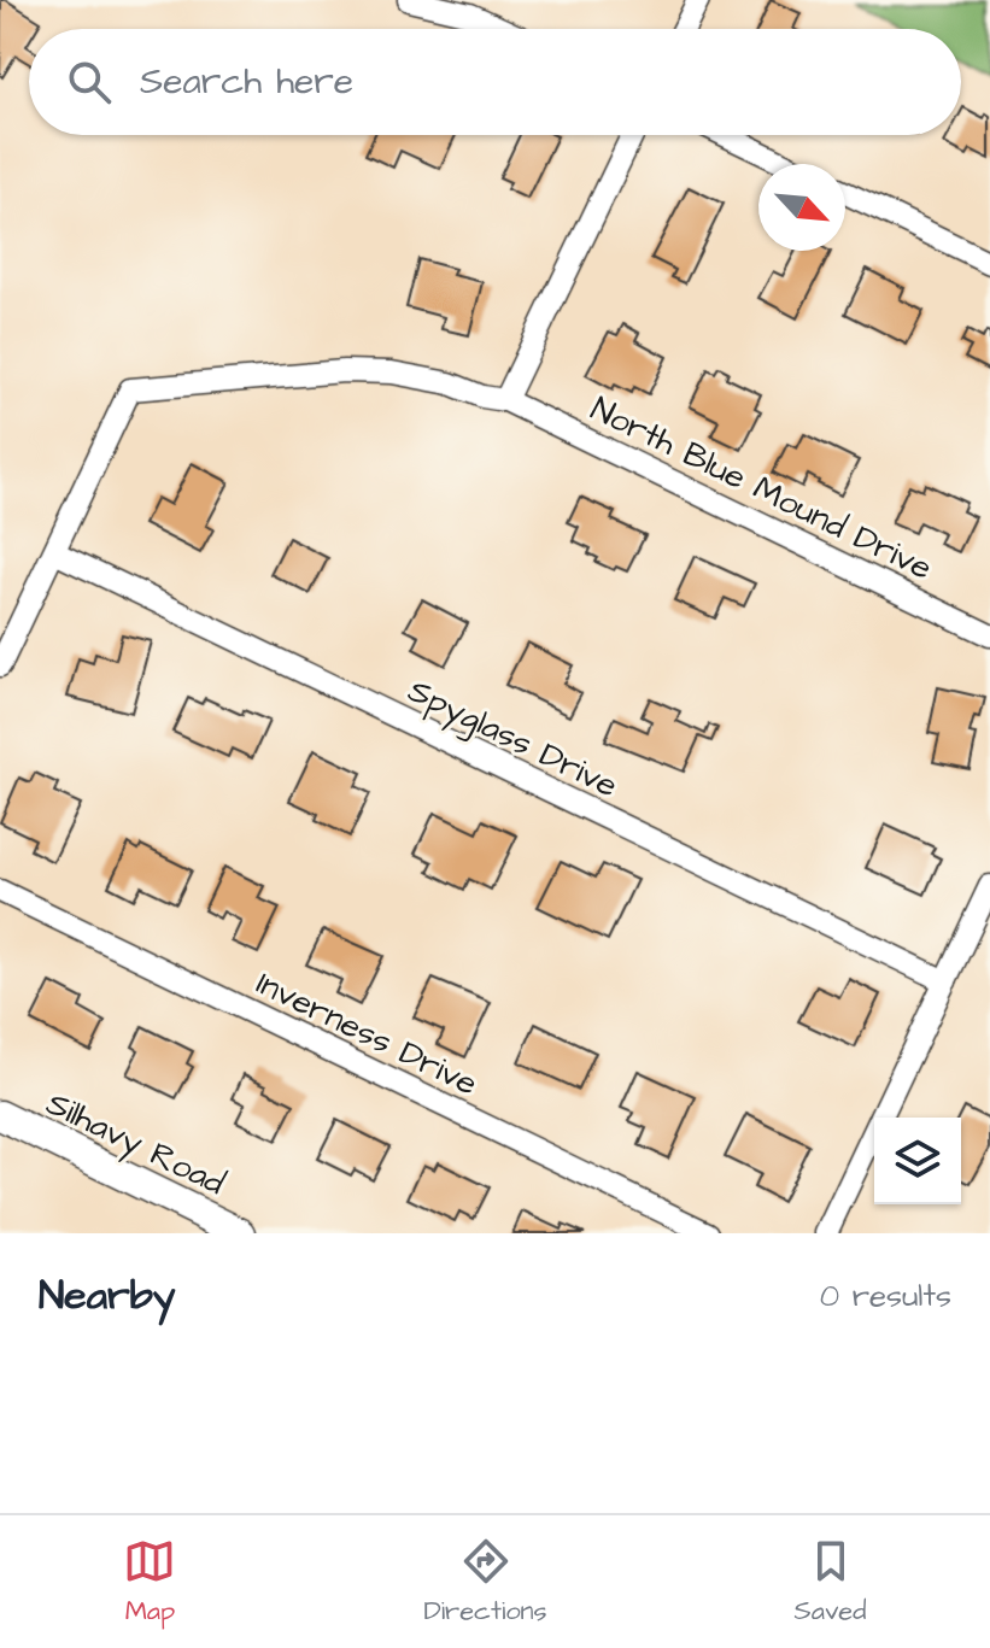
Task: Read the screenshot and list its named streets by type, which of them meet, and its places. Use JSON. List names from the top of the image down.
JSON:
{
  "streets": {
    "street": [
      "North Blue Mound Drive",
      "Spyglass Drive",
      "Inverness Drive",
      "Silhavy Road"
    ]
  },
  "crossings": [
    ["North Blue Mound Drive", "Spyglass Drive"]
  ],
  "north": "bottom right",
  "page": {
    "search": "Search here",
    "heading": ["Nearby", "0 results"],
    "nav": ["Map", "Directions", "Saved"]
  }
}
